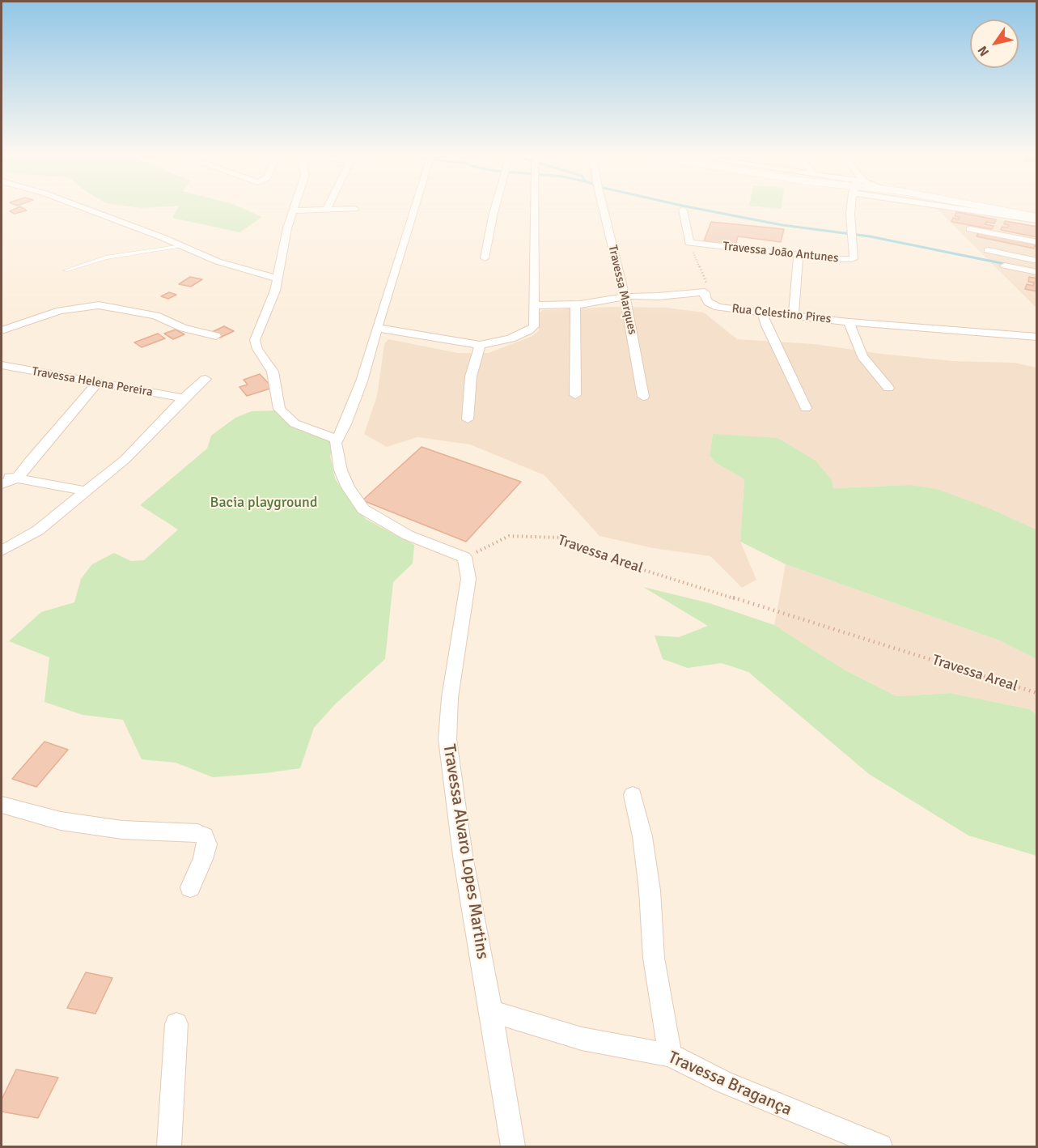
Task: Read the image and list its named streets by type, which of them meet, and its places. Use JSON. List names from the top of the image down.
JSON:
{
  "streets": {
    "street": [
      "Travessa João Antunes",
      "Travessa Marques",
      "Rua Celestino Pires",
      "Travessa Helena Pereira",
      "Travessa Alvaro Lopes Martins",
      "Travessa Bragança"
    ],
    "path": ["Travessa Areal"]
  },
  "crossings": [
    ["Travessa Areal", "Travessa Alvaro Lopes Martins"],
    ["Travessa Alvaro Lopes Martins", "Travessa Bragança"]
  ],
  "parks": ["Bacia playground"],
  "north": "bottom left"
}
